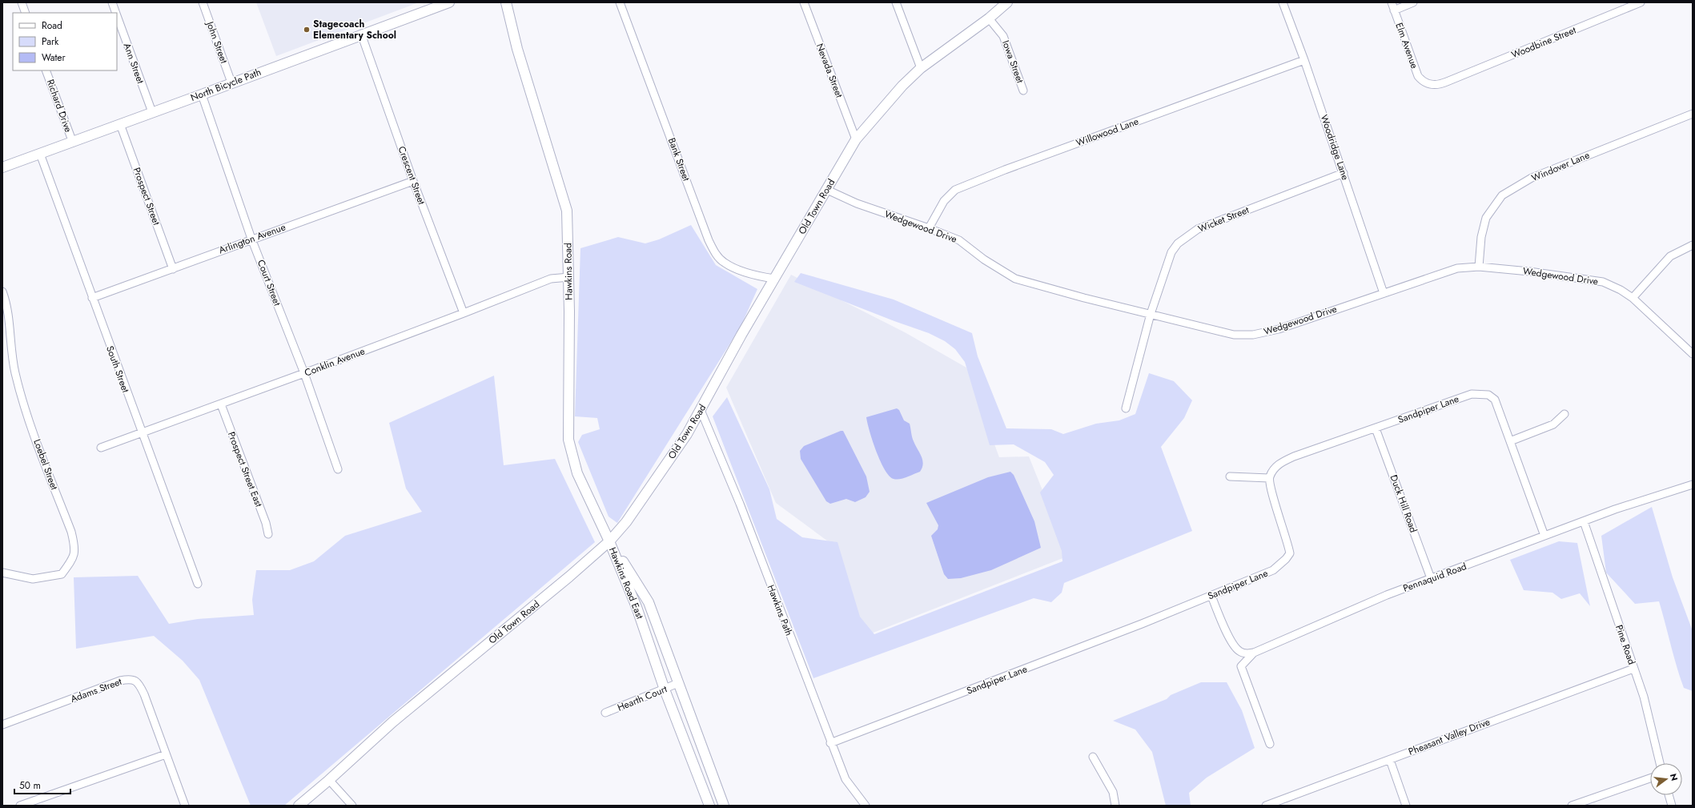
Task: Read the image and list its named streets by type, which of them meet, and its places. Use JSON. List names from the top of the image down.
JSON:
{
  "streets": {
    "street": [
      "John Street",
      "Woodbine Street",
      "Elm Avenue",
      "Iowa Street",
      "Ann Street",
      "Nevada Street",
      "North Bicycle Path",
      "Richard Drive",
      "Willowood Lane",
      "Woodridge Lane",
      "Bank Street",
      "Windover Lane",
      "Crescent Street",
      "Prospect Street",
      "Old Town Road",
      "Wicket Street",
      "Wedgewood Drive",
      "Arlington Avenue",
      "Hawkins Road",
      "Court Street",
      "Conklin Avenue",
      "South Street",
      "Sandpiper Lane",
      "Loebel Street",
      "Prospect Street East",
      "Duck Hill Road",
      "Pennaquid Road",
      "Hawkins Road East",
      "Hawkins Path",
      "Pine Road",
      "Adams Street",
      "Hearth Court",
      "Pheasant Valley Drive"
    ]
  },
  "crossings": [
    ["John Street", "North Bicycle Path"],
    ["Woodbine Street", "Elm Avenue"],
    ["Iowa Street", "Old Town Road"],
    ["Ann Street", "North Bicycle Path"],
    ["Nevada Street", "Old Town Road"],
    ["North Bicycle Path", "Richard Drive"],
    ["North Bicycle Path", "Crescent Street"],
    ["North Bicycle Path", "Prospect Street"],
    ["North Bicycle Path", "Court Street"],
    ["North Bicycle Path", "South Street"],
    ["Willowood Lane", "Woodridge Lane"],
    ["Willowood Lane", "Wedgewood Drive"],
    ["Woodridge Lane", "Wicket Street"],
    ["Woodridge Lane", "Wedgewood Drive"],
    ["Bank Street", "Old Town Road"],
    ["Windover Lane", "Wedgewood Drive"],
    ["Crescent Street", "Arlington Avenue"],
    ["Crescent Street", "Conklin Avenue"],
    ["Prospect Street", "Arlington Avenue"],
    ["Old Town Road", "Wedgewood Drive"],
    ["Old Town Road", "Hawkins Road"],
    ["Old Town Road", "Hawkins Road East"],
    ["Old Town Road", "Hawkins Path"],
    ["Wicket Street", "Wedgewood Drive"],
    ["Arlington Avenue", "Court Street"],
    ["Arlington Avenue", "South Street"],
    ["Hawkins Road", "Conklin Avenue"],
    ["Hawkins Road", "Hawkins Road East"],
    ["Court Street", "Conklin Avenue"],
    ["Conklin Avenue", "South Street"],
    ["Conklin Avenue", "Prospect Street East"],
    ["Sandpiper Lane", "Duck Hill Road"],
    ["Sandpiper Lane", "Pennaquid Road"],
    ["Sandpiper Lane", "Hawkins Path"],
    ["Duck Hill Road", "Pennaquid Road"],
    ["Pennaquid Road", "Pine Road"],
    ["Hawkins Road East", "Hearth Court"],
    ["Pine Road", "Pheasant Valley Drive"]
  ],
  "places": ["Stagecoach Elementary School"],
  "legend": ["Road", "Park", "Water"],
  "scale_bar": "50 m",
  "north": "right"
}
